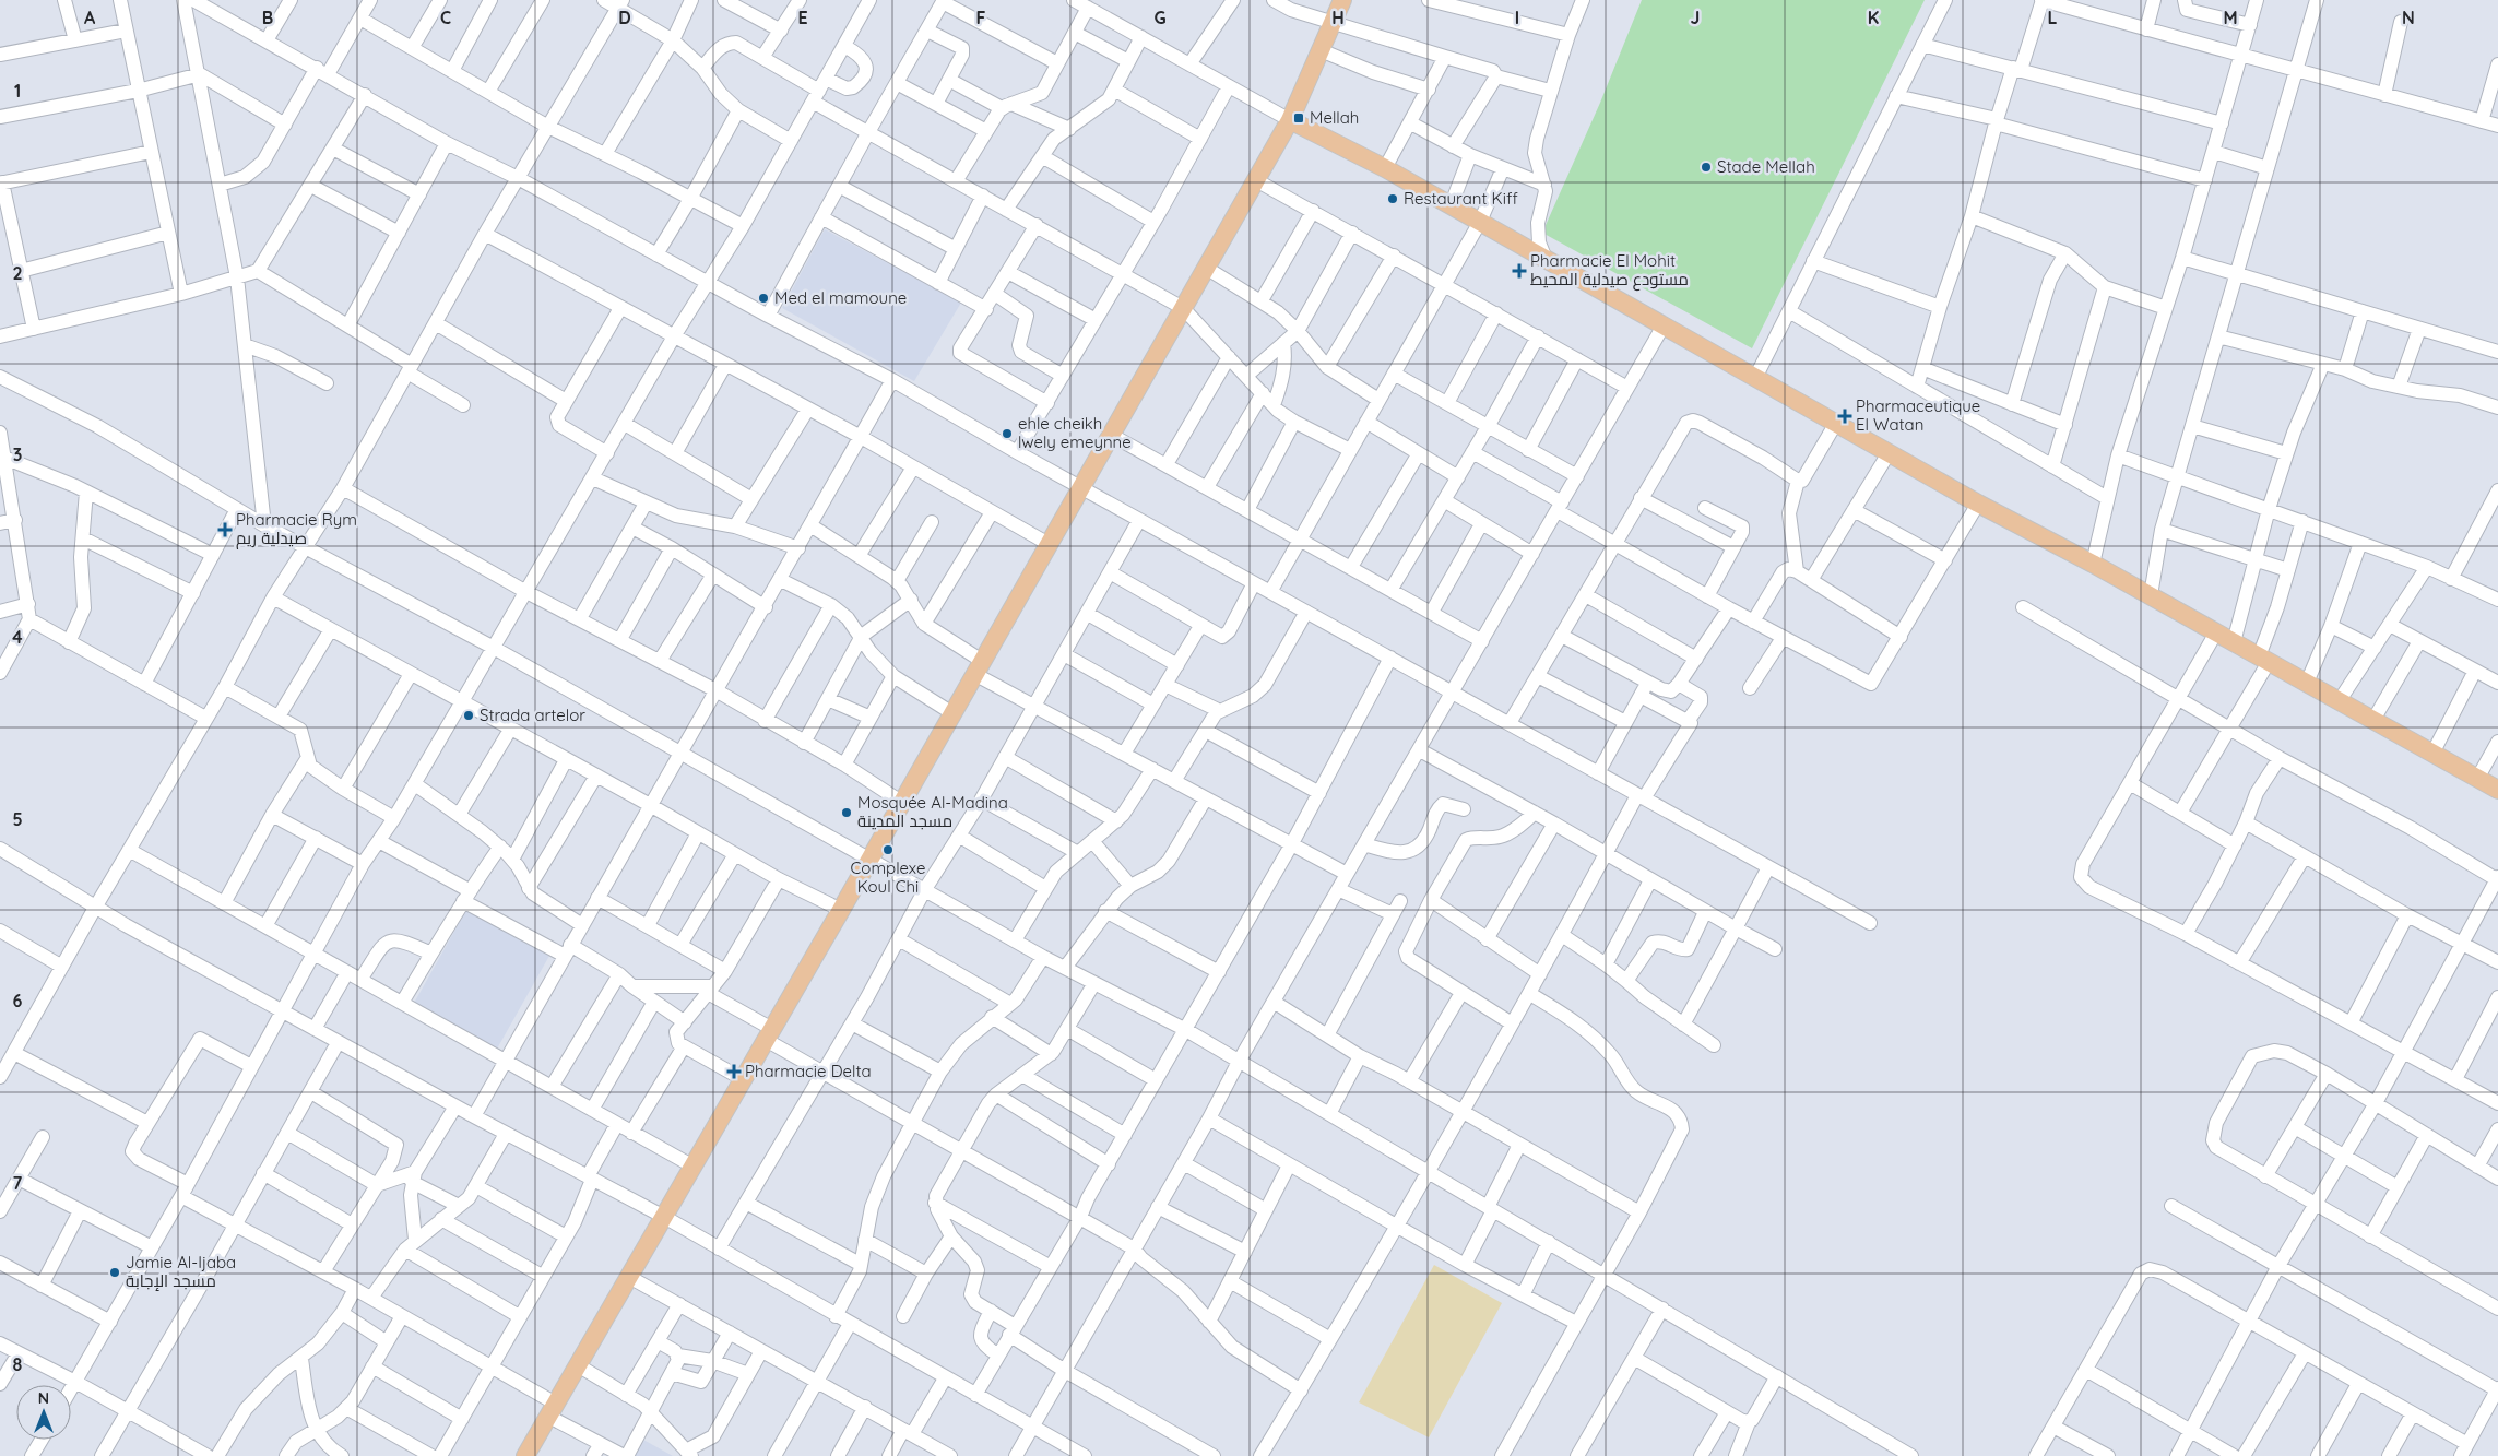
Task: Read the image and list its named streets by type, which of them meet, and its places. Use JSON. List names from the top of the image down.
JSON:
{
  "places": {
    "transit": ["Mellah"],
    "other": [
      "Stade Mellah",
      "Restaurant Kiff",
      "Med el mamoune",
      "ehle cheikh lwely emeynne",
      "Strada artelor",
      "Mosquée Al-Madina مسجد المدينة",
      "Complexe Koul Chi",
      "Jamie Al-Ijaba مسجد الإجابة"
    ],
    "health": [
      "Pharmacie El Mohit مستودع صيدلية المحيط",
      "Pharmaceutique El Watan",
      "Pharmacie Rym صيدلية ريم",
      "Pharmacie Delta"
    ]
  },
  "north": "top",
  "grid": {
    "columns": [
      "A",
      "B",
      "C",
      "D",
      "E",
      "F",
      "G",
      "H",
      "I",
      "J",
      "K",
      "L",
      "M",
      "N"
    ],
    "rows": [
      "1",
      "2",
      "3",
      "4",
      "5",
      "6",
      "7",
      "8"
    ]
  }
}
